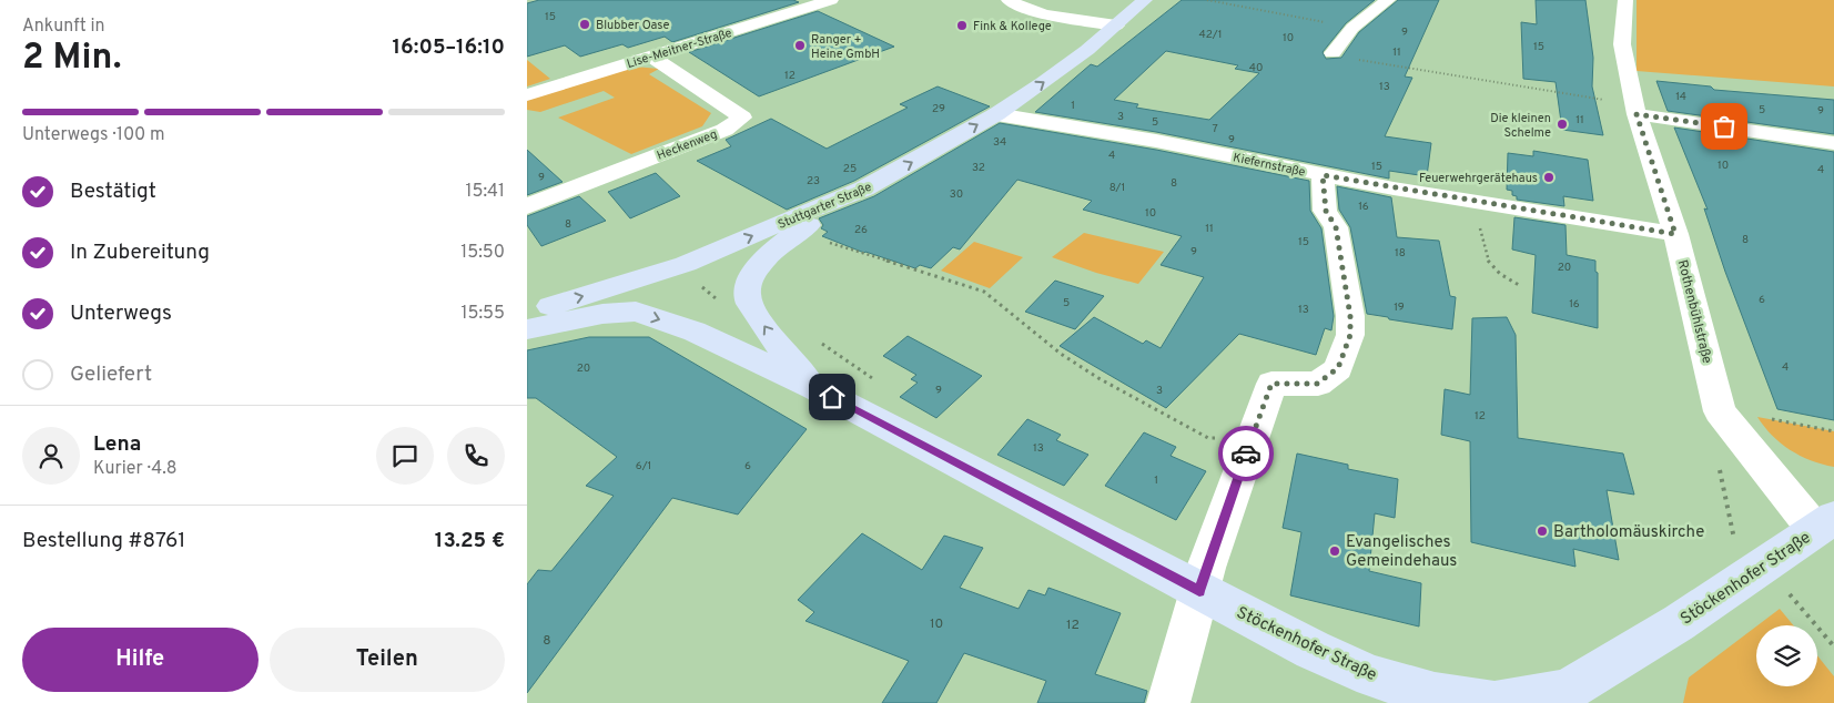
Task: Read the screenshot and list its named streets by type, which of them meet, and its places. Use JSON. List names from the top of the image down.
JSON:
{
  "streets": {
    "main road": ["Stuttgarter Straße", "Stöckenhofer Straße"],
    "street": [
      "Lise-Meitner-Straße",
      "Heckenweg",
      "Kiefernstraße",
      "Rothenbühlstraße"
    ]
  },
  "crossings": [
    ["Lise-Meitner-Straße", "Heckenweg"],
    ["Kiefernstraße", "Stuttgarter Straße"],
    ["Kiefernstraße", "Rothenbühlstraße"],
    ["Rothenbühlstraße", "Stöckenhofer Straße"]
  ],
  "one_way": ["Stuttgarter Straße"],
  "places": [
    "Blubber Oase",
    "Fink & Kollege",
    "Ranger + Heine GmbH",
    "Die kleinen Schelme",
    "Feuerwehrgerätehaus",
    "Bartholomäuskirche",
    "Evangelisches Gemeindehaus"
  ],
  "house_numbers": [
    "15",
    "9",
    "42/1",
    "10",
    "15",
    "11",
    "40",
    "12",
    "13",
    "14",
    "1",
    "29",
    "5",
    "9",
    "3",
    "11",
    "5",
    "7",
    "9",
    "34",
    "4",
    "10",
    "15",
    "32",
    "25",
    "4",
    "9",
    "23",
    "8",
    "8/1",
    "30",
    "16",
    "10",
    "8",
    "11",
    "26",
    "8",
    "15",
    "9",
    "18",
    "20",
    "6",
    "5",
    "16",
    "19",
    "13",
    "4",
    "20",
    "9",
    "3",
    "12",
    "13",
    "6/1",
    "6",
    "1",
    "10",
    "12",
    "8"
  ],
  "page": {
    "heading": ["2 Min.", "Ankunft in", "16:05–16:10"],
    "panel": [
      "Lena",
      "Kurier · 4.8",
      "Bestellung #8761",
      "13.25 €"
    ],
    "bar": "Unterwegs · 100 m",
    "list": [
      ["Bestätigt", "15:41"],
      ["In Zubereitung", "15:50"],
      ["Unterwegs", "15:55"],
      "Geliefert"
    ],
    "buttons": ["Hilfe", "Teilen"]
  }
}
